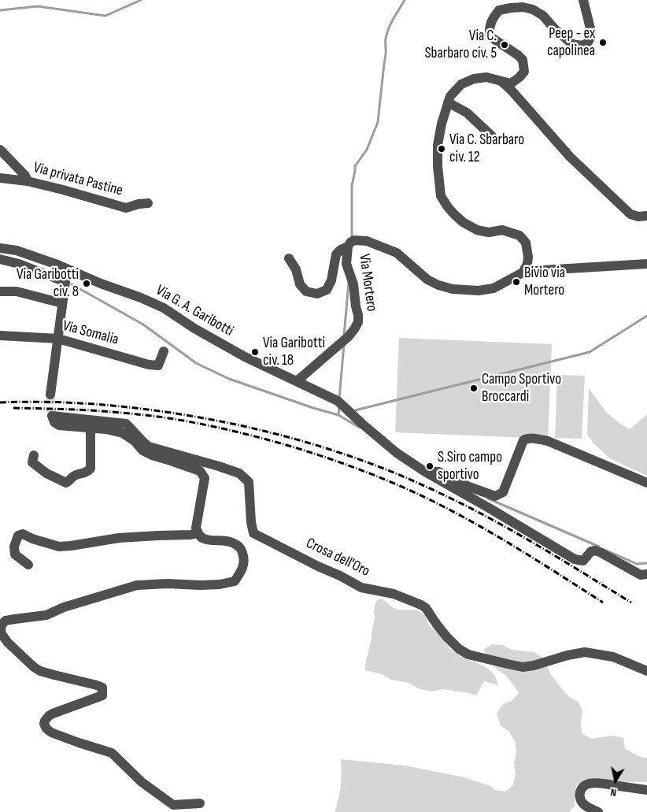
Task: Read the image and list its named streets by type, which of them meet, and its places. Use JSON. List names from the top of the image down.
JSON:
{
  "streets": {
    "street": [
      "Via privata Pastine",
      "Via Mortero",
      "Via G. A. Garibotti",
      "Via Somalia",
      "Crosa dell'Oro"
    ]
  },
  "crossings": [
    ["Via Mortero", "Via G. A. Garibotti"]
  ],
  "places": [
    "Peep - ex capolinea",
    "Via C. Sbarbaro civ. 5",
    "Via C. Sbarbaro civ. 12",
    "Bivio via Mortero",
    "Via Garibotti civ. 8",
    "Via Garibotti civ. 18",
    "Campo Sportivo Broccardi",
    "S.Siro campo sportivo"
  ],
  "north": "bottom"
}
